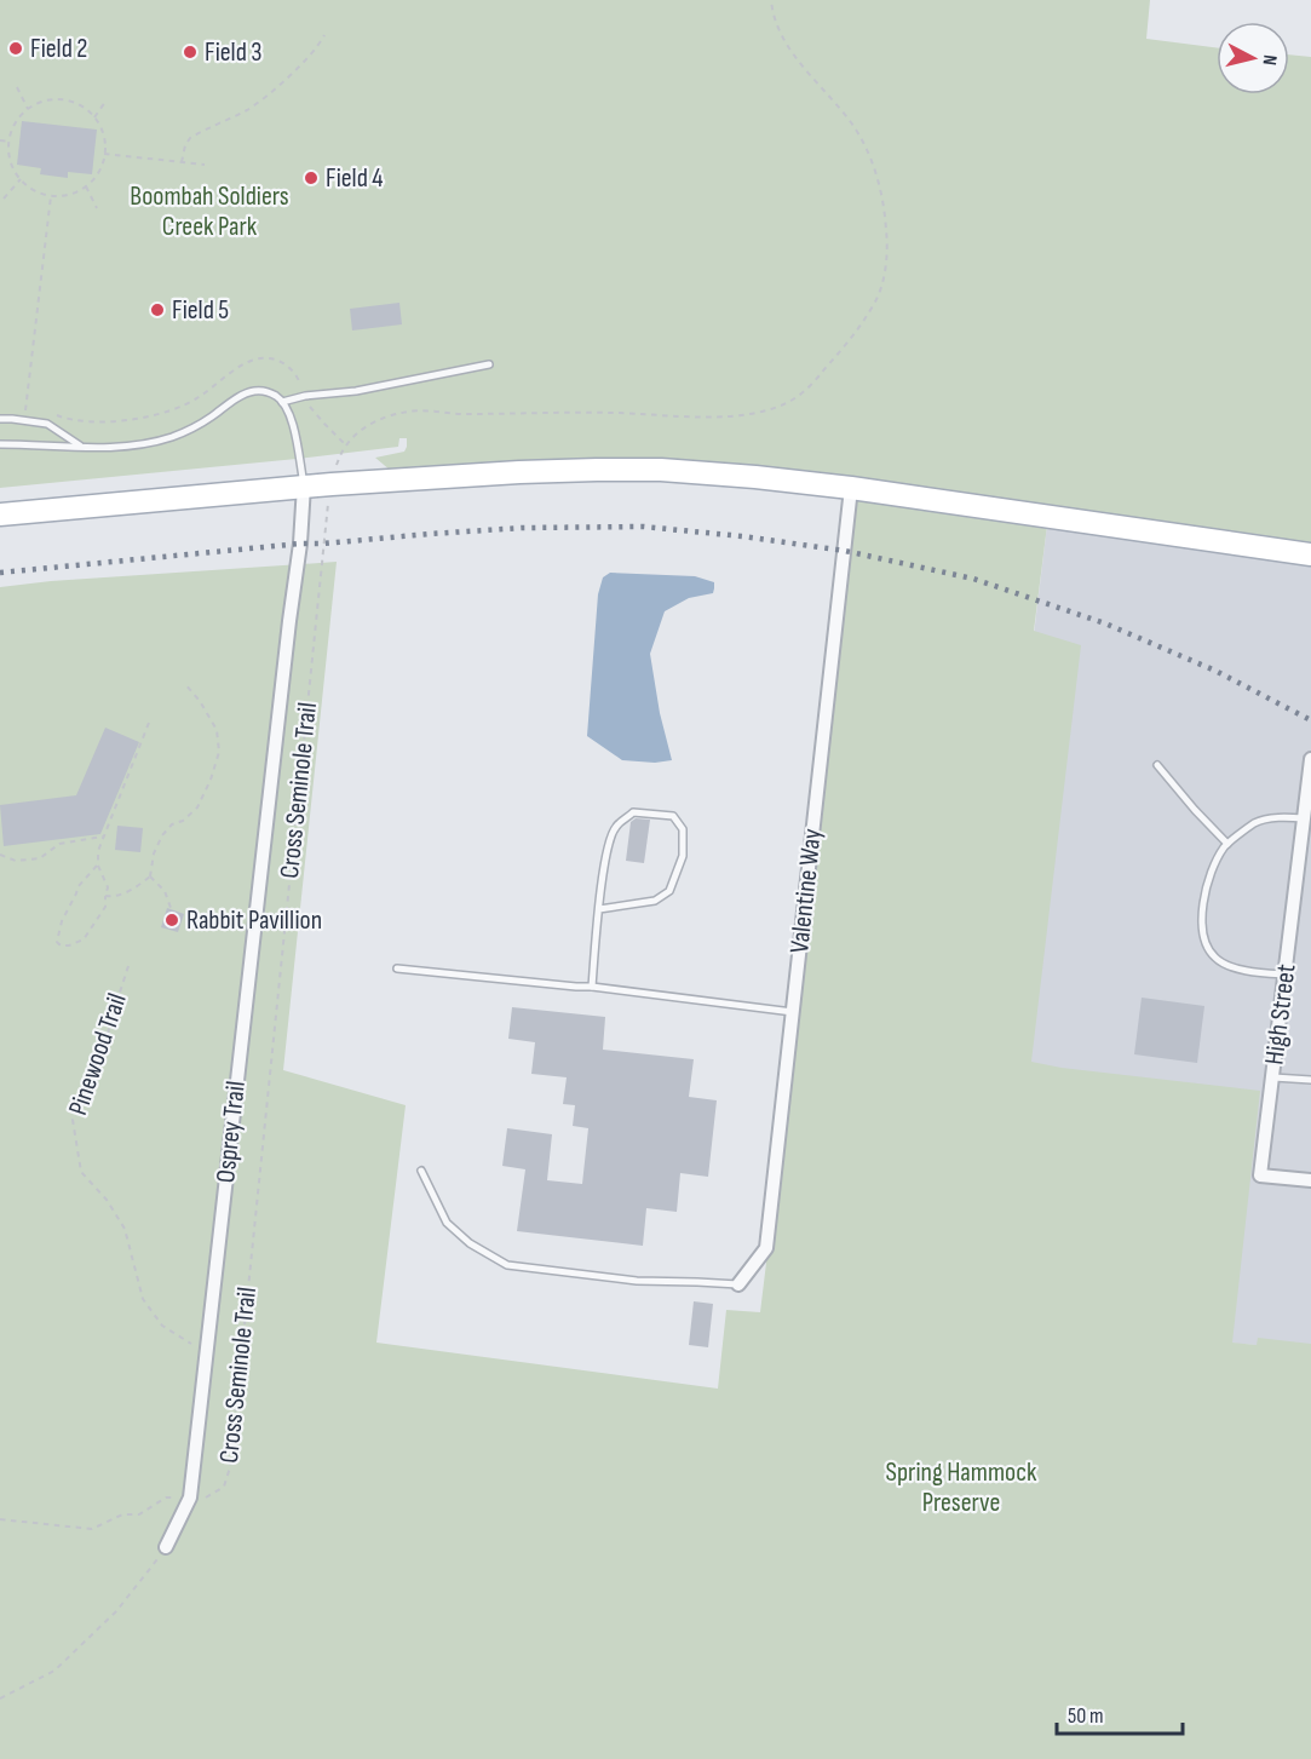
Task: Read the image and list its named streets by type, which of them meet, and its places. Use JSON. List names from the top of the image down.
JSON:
{
  "streets": {
    "street": ["Valentine Way", "High Street", "Osprey Trail"],
    "path": ["Cross Seminole Trail", "Pinewood Trail"]
  },
  "crossings": [
    ["Pinewood Trail", "Osprey Trail"]
  ],
  "parks": ["Boombah Soldiers Creek Park", "Spring Hammock Preserve"],
  "places": [
    "Field 2",
    "Field 3",
    "Field 4",
    "Field 5",
    "Rabbit Pavillion"
  ],
  "scale_bar": "50 m",
  "north": "right"
}
